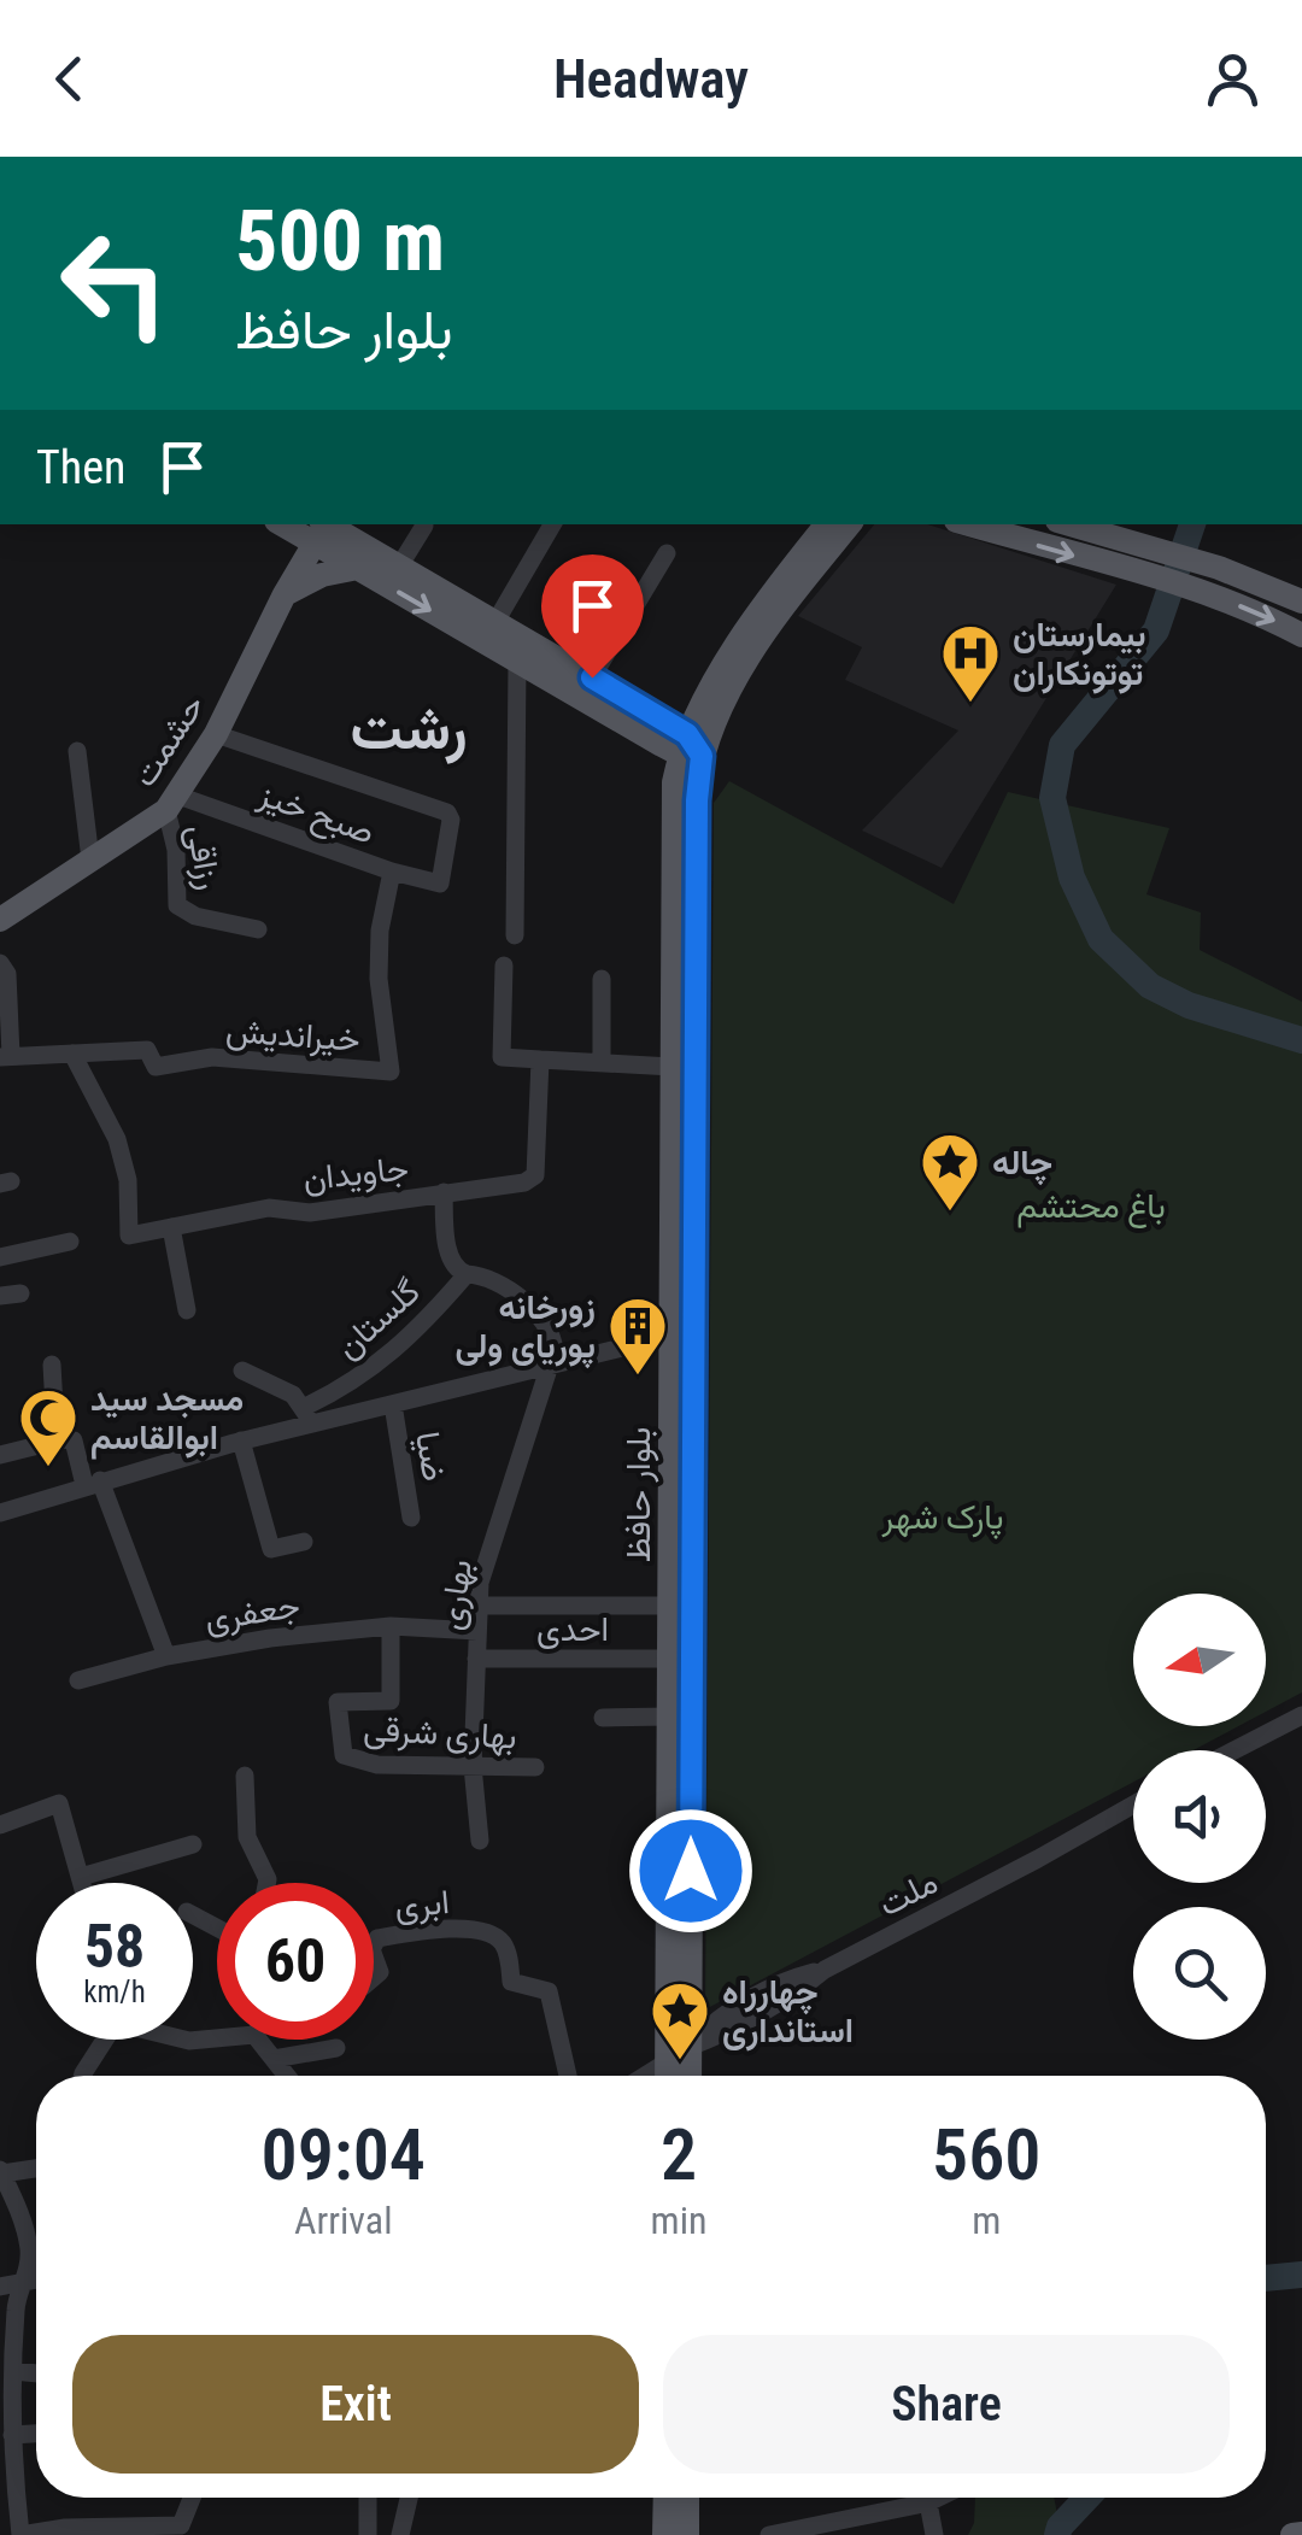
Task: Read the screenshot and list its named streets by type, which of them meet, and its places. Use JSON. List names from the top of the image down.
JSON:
{
  "streets": {
    "main road": ["حشمت", "بلوار حافظ"],
    "street": [
      "صبح خیز",
      "رزاقی",
      "خیراندیش",
      "جاویدان",
      "گلستان",
      "ضیا",
      "بهاری",
      "جعفری",
      "احدی",
      "بهاری شرقی",
      "ملت",
      "ابری"
    ]
  },
  "crossings": [
    ["حشمت", "صبح خیز"],
    ["حشمت", "رزاقی"],
    ["صبح خیز", "رزاقی"],
    ["صبح خیز", "خیراندیش"],
    ["خیراندیش", "جاویدان"],
    ["جاویدان", "گلستان"],
    ["بلوار حافظ", "احدی"],
    ["بلوار حافظ", "ملت"],
    ["بهاری", "جعفری"],
    ["بهاری", "احدی"],
    ["بهاری", "بهاری شرقی"],
    ["جعفری", "بهاری شرقی"]
  ],
  "districts": ["رشت"],
  "parks": ["باغ محتشم", "پارک شهر"],
  "places": {
    "hospital": ["بیمارستان توتونکاران"],
    "place": ["چاله", "چهارراه استانداری"],
    "building": ["زورخانه پوریای ولی"],
    "mosque": ["مسجد سید ابوالقاسم"]
  },
  "north": "left",
  "page": {
    "header": "Headway",
    "turn": ["500 m", "بلوار حافظ"],
    "then": "Then",
    "speed": "58 km/h",
    "limit": "60",
    "eta": [
      "09:04",
      "Arrival",
      "2",
      "min",
      "560",
      "m"
    ],
    "buttons": ["Exit", "Share"]
  }
}
